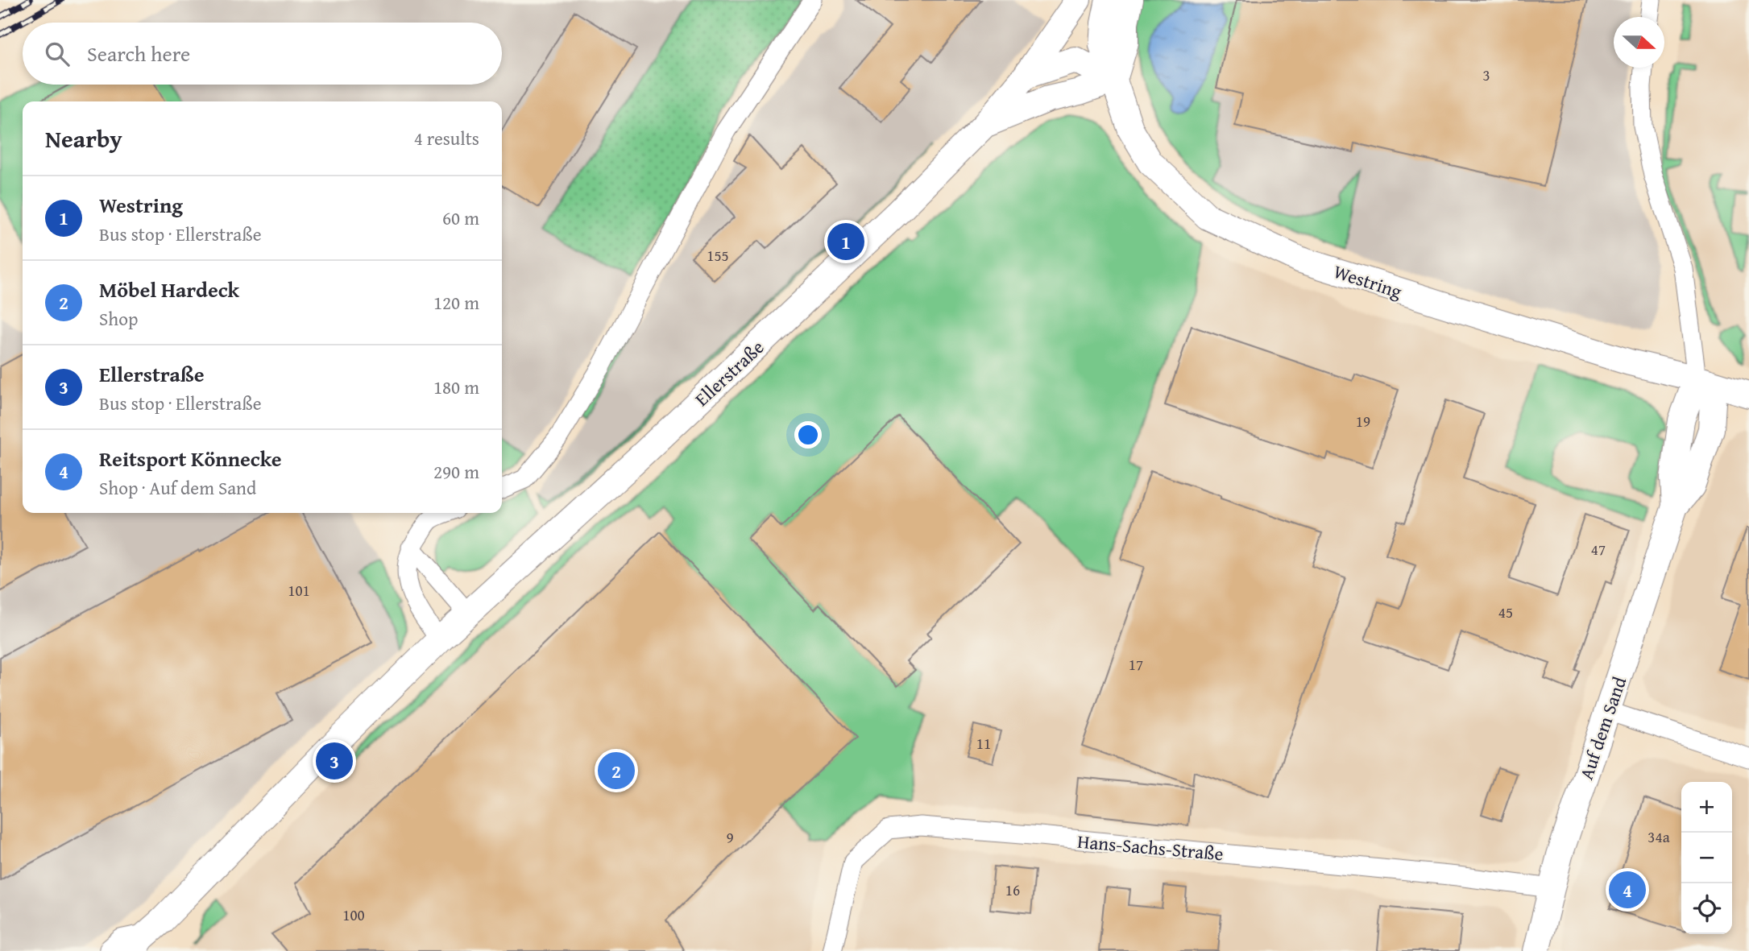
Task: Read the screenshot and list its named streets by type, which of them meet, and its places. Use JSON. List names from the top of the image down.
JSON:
{
  "streets": {
    "main road": ["Westring", "Ellerstraße", "Auf dem Sand"],
    "street": ["Hans-Sachs-Straße"]
  },
  "crossings": [
    ["Westring", "Ellerstraße"],
    ["Westring", "Auf dem Sand"],
    ["Auf dem Sand", "Hans-Sachs-Straße"]
  ],
  "house_numbers": [
    "3",
    "155",
    "19",
    "47",
    "101",
    "45",
    "17",
    "11",
    "34a",
    "9",
    "16",
    "100"
  ],
  "north": "right",
  "page": {
    "search": "Search here",
    "heading": ["Nearby", "4 results"],
    "list": [
      {
        "mark": "1",
        "name": "Westring",
        "note": "Bus stop · Ellerstraße",
        "value": "60 m"
      },
      {
        "mark": "2",
        "name": "Möbel Hardeck",
        "note": "Shop",
        "value": "120 m"
      },
      {
        "mark": "3",
        "name": "Ellerstraße",
        "note": "Bus stop · Ellerstraße",
        "value": "180 m"
      },
      {
        "mark": "4",
        "name": "Reitsport Könnecke",
        "note": "Shop · Auf dem Sand",
        "value": "290 m"
      }
    ],
    "pins": [
      "1",
      "3",
      "2",
      "4"
    ],
    "map_buttons": ["+", "−"]
  }
}
